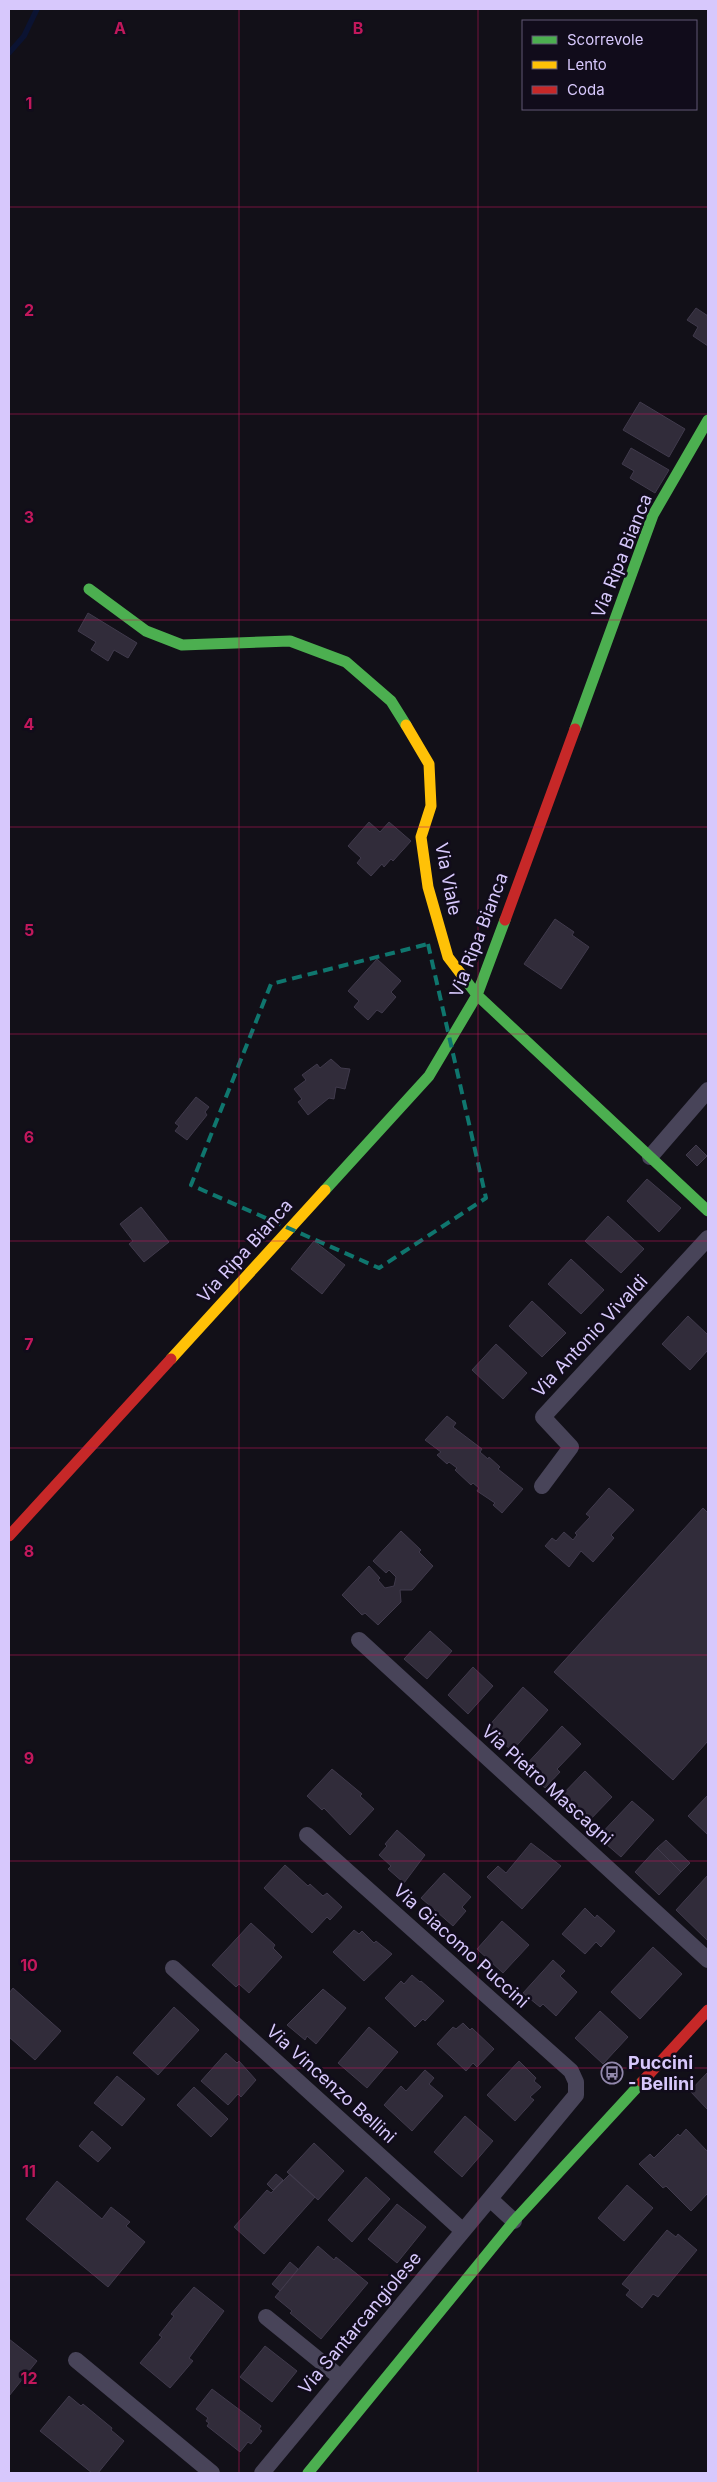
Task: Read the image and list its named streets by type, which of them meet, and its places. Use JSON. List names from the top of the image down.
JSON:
{
  "streets": {
    "street": [
      "Via Ripa Bianca",
      "Via Viale",
      "Via Antonio Vivaldi",
      "Via Pietro Mascagni",
      "Via Giacomo Puccini",
      "Via Vincenzo Bellini",
      "Via Santarcangiolese"
    ]
  },
  "crossings": [
    ["Via Ripa Bianca", "Via Viale"],
    ["Via Giacomo Puccini", "Via Santarcangiolese"],
    ["Via Vincenzo Bellini", "Via Santarcangiolese"]
  ],
  "places": {
    "bus stop": ["Puccini - Bellini"]
  },
  "legend": ["Scorrevole", "Lento", "Coda"],
  "grid": {
    "columns": ["A", "B"],
    "rows": [
      "1",
      "2",
      "3",
      "4",
      "5",
      "6",
      "7",
      "8",
      "9",
      "10",
      "11",
      "12"
    ]
  }
}
